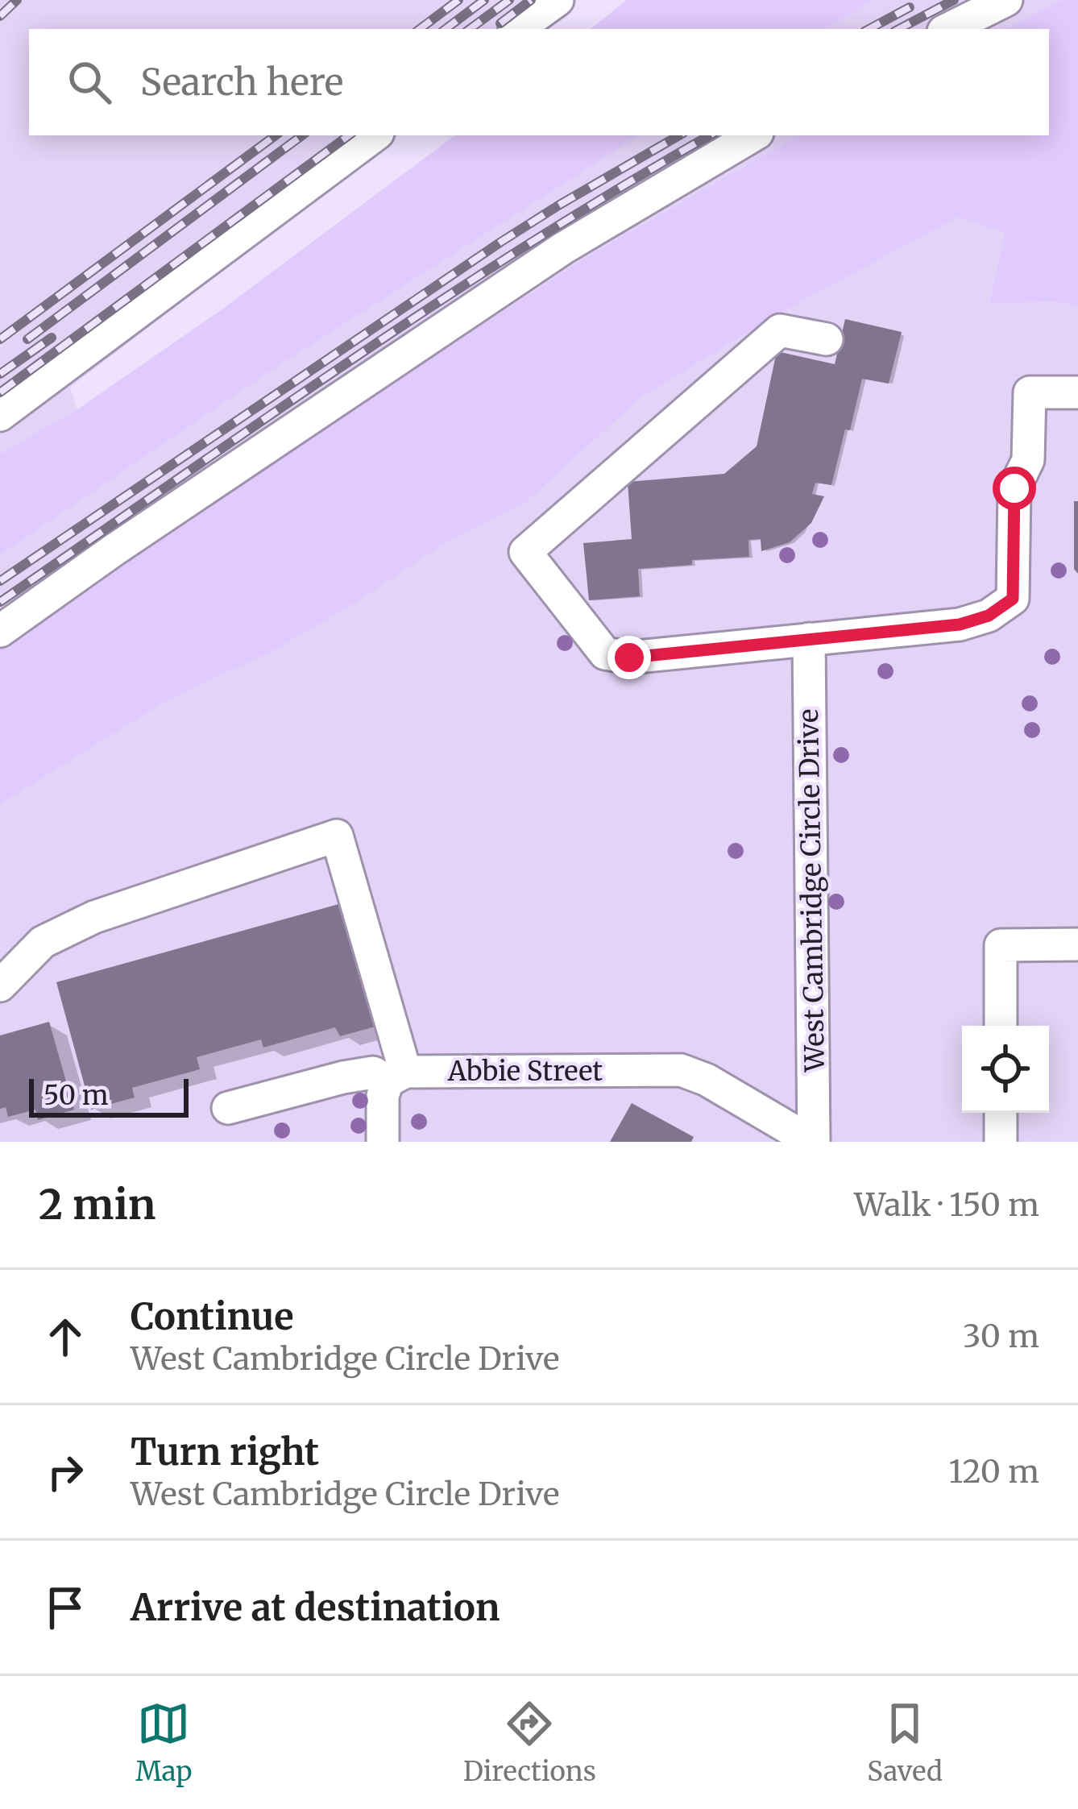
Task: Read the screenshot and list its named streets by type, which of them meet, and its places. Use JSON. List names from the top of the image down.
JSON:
{
  "streets": {
    "street": ["West Cambridge Circle Drive", "Abbie Street"]
  },
  "crossings": [
    ["West Cambridge Circle Drive", "Abbie Street"]
  ],
  "scale_bar": "50 m",
  "page": {
    "search": "Search here",
    "scale": "50 m",
    "heading": ["2 min", "Walk · 150 m"],
    "list": [
      ["Continue", "West Cambridge Circle Drive", "30 m"],
      ["Turn right", "West Cambridge Circle Drive", "120 m"],
      "Arrive at destination"
    ],
    "nav": ["Map", "Directions", "Saved"]
  }
}
